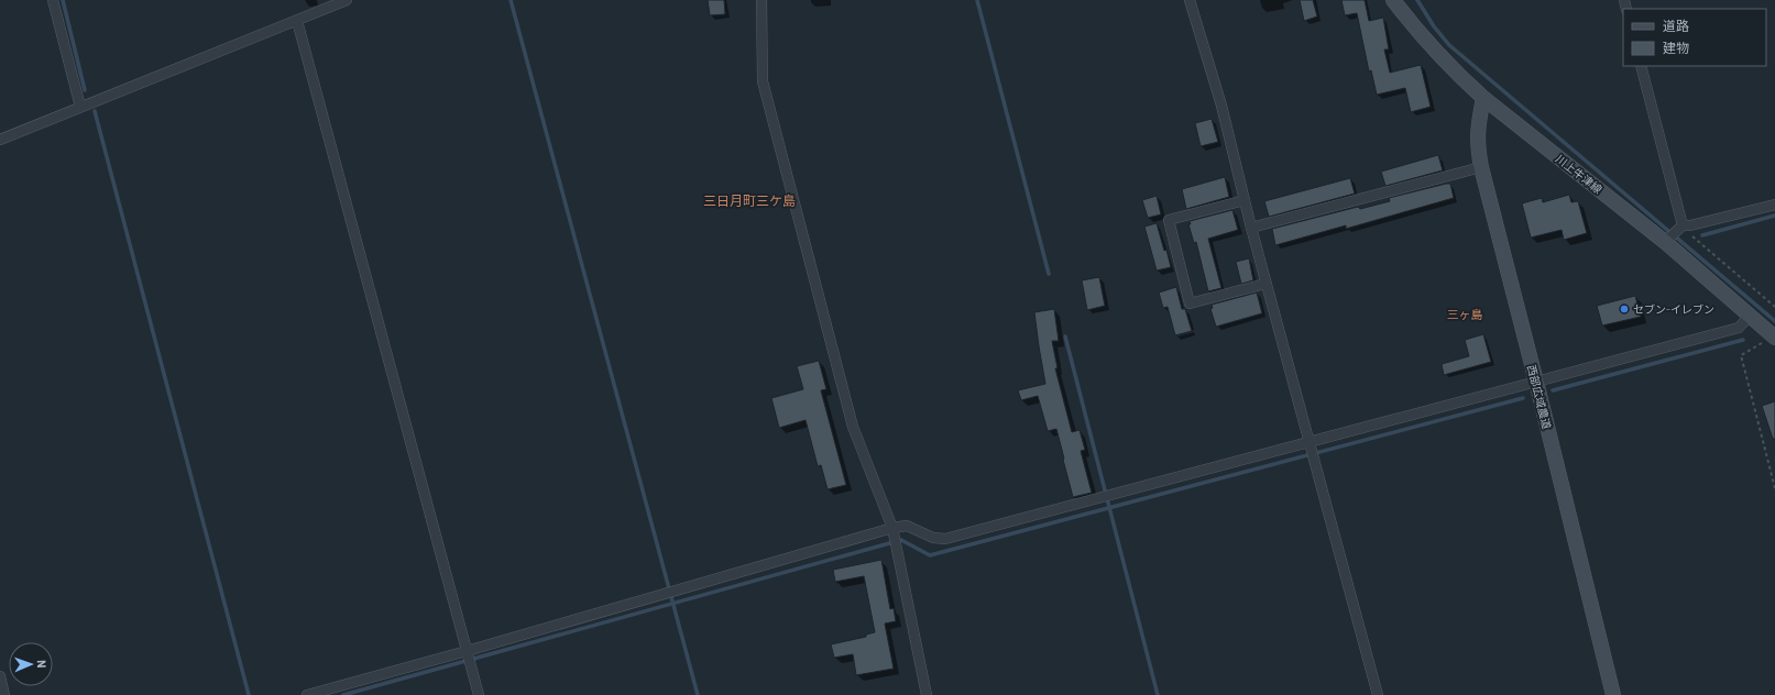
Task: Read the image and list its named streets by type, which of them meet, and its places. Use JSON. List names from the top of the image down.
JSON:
{
  "streets": {
    "street": ["川上牛津線", "西部広域農道"]
  },
  "crossings": [
    ["川上牛津線", "西部広域農道"]
  ],
  "districts": ["三日月町三ケ島", "三ヶ島"],
  "places": ["セブン-イレブン"],
  "legend": ["道路", "建物"],
  "north": "right"
}
